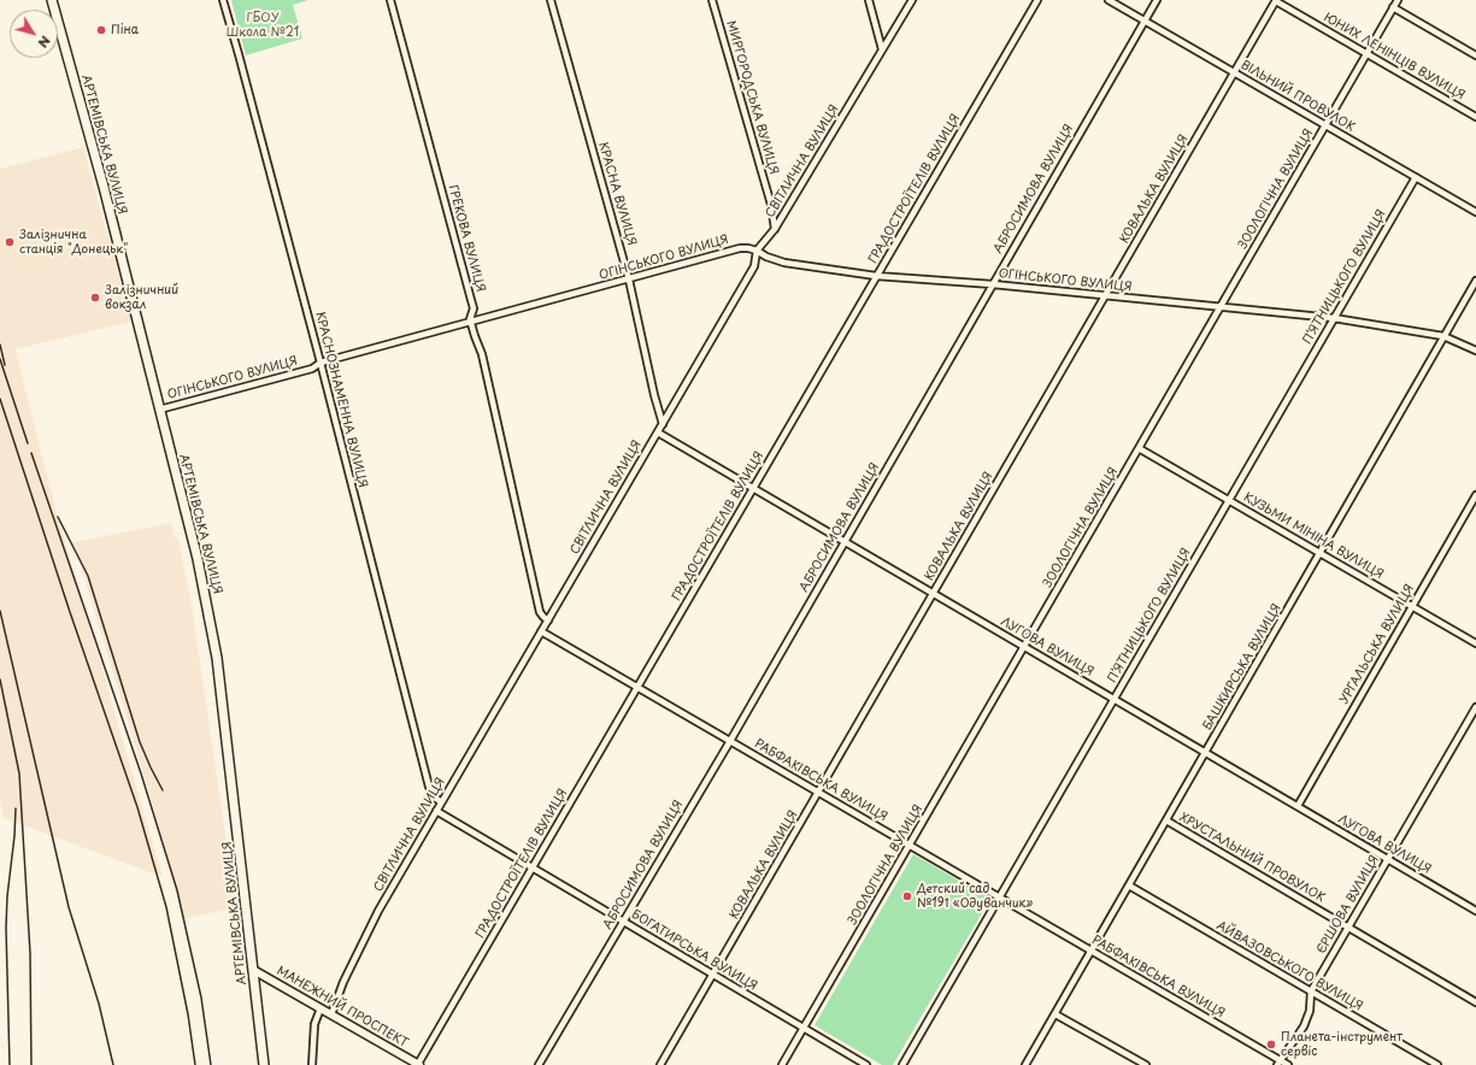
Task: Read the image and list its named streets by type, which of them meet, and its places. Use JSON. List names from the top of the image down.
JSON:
{
  "streets": {
    "main road": ["АРТЕМІВСЬКА ВУЛИЦЯ"],
    "street": [
      "ЮНИХ ЛЕНІНЦІВ ВУЛИЦЯ",
      "ВІЛЬНИЙ ПРОВУЛОК",
      "МИРГОРОДСЬКА ВУЛИЦЯ",
      "СВІТЛИЧНА ВУЛИЦЯ",
      "ГРАДОСТРОЇТЕЛIВ ВУЛИЦЯ",
      "АБРОСИМОВА ВУЛИЦЯ",
      "КОВАЛЬКА ВУЛИЦЯ",
      "ЗООЛОГІЧНА ВУЛИЦЯ",
      "КРАСНА ВУЛИЦЯ",
      "ГРЕКОВА ВУЛИЦЯ",
      "ОГІНСЬКОГО ВУЛИЦЯ",
      "П’ЯТНИЦЬКОГО ВУЛИЦЯ",
      "КРАСНОЗНАМЕННА ВУЛИЦЯ",
      "КУЗЬМИ МІНІНА ВУЛИЦЯ",
      "УРГАЛЬСЬКА ВУЛИЦЯ",
      "ЛУГОВА ВУЛИЦЯ",
      "БАШКИРСЬКА ВУЛИЦЯ",
      "РАБФАКІВСЬКА ВУЛИЦЯ",
      "ХРУСТАЛЬНИЙ ПРОВУЛОК",
      "ЄРШОВА ВУЛИЦЯ",
      "БОГАТИРСЬКА ВУЛИЦЯ",
      "АЙВАЗОВСЬКОГО ВУЛИЦЯ",
      "МАНЕЖНИЙ ПРОСПЕКТ"
    ]
  },
  "crossings": [
    ["ЮНИХ ЛЕНІНЦІВ ВУЛИЦЯ", "КОВАЛЬКА ВУЛИЦЯ"],
    ["ЮНИХ ЛЕНІНЦІВ ВУЛИЦЯ", "ЗООЛОГІЧНА ВУЛИЦЯ"],
    ["ВІЛЬНИЙ ПРОВУЛОК", "АБРОСИМОВА ВУЛИЦЯ"],
    ["ВІЛЬНИЙ ПРОВУЛОК", "КОВАЛЬКА ВУЛИЦЯ"],
    ["ВІЛЬНИЙ ПРОВУЛОК", "ЗООЛОГІЧНА ВУЛИЦЯ"],
    ["ВІЛЬНИЙ ПРОВУЛОК", "П’ЯТНИЦЬКОГО ВУЛИЦЯ"],
    ["МИРГОРОДСЬКА ВУЛИЦЯ", "СВІТЛИЧНА ВУЛИЦЯ"],
    ["АРТЕМІВСЬКА ВУЛИЦЯ", "ОГІНСЬКОГО ВУЛИЦЯ"],
    ["АРТЕМІВСЬКА ВУЛИЦЯ", "МАНЕЖНИЙ ПРОСПЕКТ"],
    ["СВІТЛИЧНА ВУЛИЦЯ", "КРАСНА ВУЛИЦЯ"],
    ["СВІТЛИЧНА ВУЛИЦЯ", "ГРЕКОВА ВУЛИЦЯ"],
    ["СВІТЛИЧНА ВУЛИЦЯ", "ОГІНСЬКОГО ВУЛИЦЯ"],
    ["СВІТЛИЧНА ВУЛИЦЯ", "КРАСНОЗНАМЕННА ВУЛИЦЯ"],
    ["СВІТЛИЧНА ВУЛИЦЯ", "ЛУГОВА ВУЛИЦЯ"],
    ["СВІТЛИЧНА ВУЛИЦЯ", "РАБФАКІВСЬКА ВУЛИЦЯ"],
    ["СВІТЛИЧНА ВУЛИЦЯ", "БОГАТИРСЬКА ВУЛИЦЯ"],
    ["СВІТЛИЧНА ВУЛИЦЯ", "МАНЕЖНИЙ ПРОСПЕКТ"],
    ["ГРАДОСТРОЇТЕЛIВ ВУЛИЦЯ", "ОГІНСЬКОГО ВУЛИЦЯ"],
    ["ГРАДОСТРОЇТЕЛIВ ВУЛИЦЯ", "ЛУГОВА ВУЛИЦЯ"],
    ["ГРАДОСТРОЇТЕЛIВ ВУЛИЦЯ", "РАБФАКІВСЬКА ВУЛИЦЯ"],
    ["ГРАДОСТРОЇТЕЛIВ ВУЛИЦЯ", "БОГАТИРСЬКА ВУЛИЦЯ"],
    ["ГРАДОСТРОЇТЕЛIВ ВУЛИЦЯ", "МАНЕЖНИЙ ПРОСПЕКТ"],
    ["АБРОСИМОВА ВУЛИЦЯ", "ОГІНСЬКОГО ВУЛИЦЯ"],
    ["АБРОСИМОВА ВУЛИЦЯ", "ЛУГОВА ВУЛИЦЯ"],
    ["АБРОСИМОВА ВУЛИЦЯ", "РАБФАКІВСЬКА ВУЛИЦЯ"],
    ["АБРОСИМОВА ВУЛИЦЯ", "БОГАТИРСЬКА ВУЛИЦЯ"],
    ["КОВАЛЬКА ВУЛИЦЯ", "ОГІНСЬКОГО ВУЛИЦЯ"],
    ["КОВАЛЬКА ВУЛИЦЯ", "ЛУГОВА ВУЛИЦЯ"],
    ["КОВАЛЬКА ВУЛИЦЯ", "РАБФАКІВСЬКА ВУЛИЦЯ"],
    ["КОВАЛЬКА ВУЛИЦЯ", "БОГАТИРСЬКА ВУЛИЦЯ"],
    ["ЗООЛОГІЧНА ВУЛИЦЯ", "ОГІНСЬКОГО ВУЛИЦЯ"],
    ["ЗООЛОГІЧНА ВУЛИЦЯ", "КУЗЬМИ МІНІНА ВУЛИЦЯ"],
    ["ЗООЛОГІЧНА ВУЛИЦЯ", "ЛУГОВА ВУЛИЦЯ"],
    ["ЗООЛОГІЧНА ВУЛИЦЯ", "РАБФАКІВСЬКА ВУЛИЦЯ"],
    ["ЗООЛОГІЧНА ВУЛИЦЯ", "БОГАТИРСЬКА ВУЛИЦЯ"],
    ["КРАСНА ВУЛИЦЯ", "ОГІНСЬКОГО ВУЛИЦЯ"],
    ["ГРЕКОВА ВУЛИЦЯ", "ОГІНСЬКОГО ВУЛИЦЯ"],
    ["ОГІНСЬКОГО ВУЛИЦЯ", "П’ЯТНИЦЬКОГО ВУЛИЦЯ"],
    ["ОГІНСЬКОГО ВУЛИЦЯ", "КРАСНОЗНАМЕННА ВУЛИЦЯ"],
    ["ОГІНСЬКОГО ВУЛИЦЯ", "БАШКИРСЬКА ВУЛИЦЯ"],
    ["П’ЯТНИЦЬКОГО ВУЛИЦЯ", "КУЗЬМИ МІНІНА ВУЛИЦЯ"],
    ["П’ЯТНИЦЬКОГО ВУЛИЦЯ", "ЛУГОВА ВУЛИЦЯ"],
    ["П’ЯТНИЦЬКОГО ВУЛИЦЯ", "РАБФАКІВСЬКА ВУЛИЦЯ"],
    ["КУЗЬМИ МІНІНА ВУЛИЦЯ", "УРГАЛЬСЬКА ВУЛИЦЯ"],
    ["КУЗЬМИ МІНІНА ВУЛИЦЯ", "БАШКИРСЬКА ВУЛИЦЯ"],
    ["УРГАЛЬСЬКА ВУЛИЦЯ", "ЛУГОВА ВУЛИЦЯ"],
    ["ЛУГОВА ВУЛИЦЯ", "БАШКИРСЬКА ВУЛИЦЯ"],
    ["ЛУГОВА ВУЛИЦЯ", "ЄРШОВА ВУЛИЦЯ"],
    ["БАШКИРСЬКА ВУЛИЦЯ", "РАБФАКІВСЬКА ВУЛИЦЯ"],
    ["БАШКИРСЬКА ВУЛИЦЯ", "ХРУСТАЛЬНИЙ ПРОВУЛОК"],
    ["БАШКИРСЬКА ВУЛИЦЯ", "АЙВАЗОВСЬКОГО ВУЛИЦЯ"],
    ["РАБФАКІВСЬКА ВУЛИЦЯ", "ЄРШОВА ВУЛИЦЯ"],
    ["ХРУСТАЛЬНИЙ ПРОВУЛОК", "ЄРШОВА ВУЛИЦЯ"],
    ["ЄРШОВА ВУЛИЦЯ", "АЙВАЗОВСЬКОГО ВУЛИЦЯ"]
  ],
  "parks": ["ГБОУ Школа №21"],
  "places": [
    "Піна",
    "Залізнична станція \"Донецьк\"",
    "Залізничний вокзал",
    "Детский сад №191 «Одуванчик»",
    "Планета-інструмент сервіс"
  ],
  "north": "bottom right"
}
